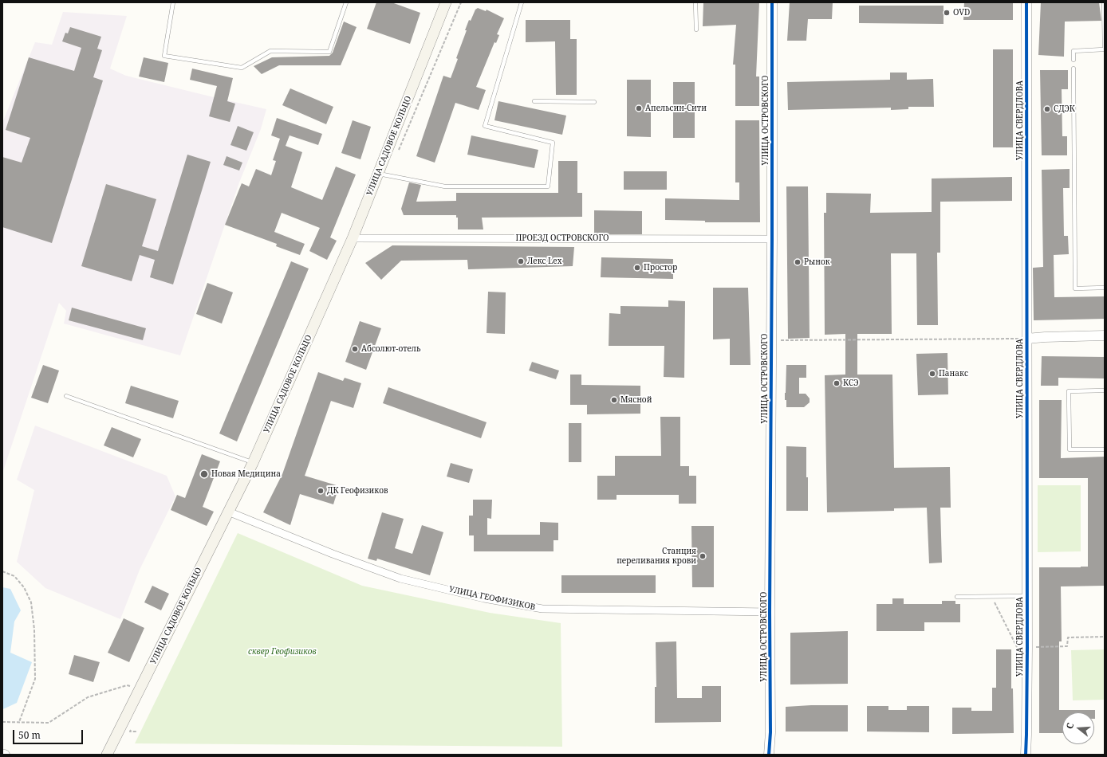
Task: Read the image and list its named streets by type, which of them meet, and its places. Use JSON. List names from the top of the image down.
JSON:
{
  "streets": {
    "main road": ["УЛИЦА САДОВОЕ КОЛЬЦО"],
    "street": [
      "УЛИЦА ОСТРОВСКОГО",
      "УЛИЦА СВЕРДЛОВА",
      "ПРОЕЗД ОСТРОВСКОГО",
      "УЛИЦА ГЕОФИЗИКОВ"
    ]
  },
  "crossings": [
    ["УЛИЦА ОСТРОВСКОГО", "ПРОЕЗД ОСТРОВСКОГО"],
    ["УЛИЦА ОСТРОВСКОГО", "УЛИЦА ГЕОФИЗИКОВ"],
    ["УЛИЦА САДОВОЕ КОЛЬЦО", "ПРОЕЗД ОСТРОВСКОГО"],
    ["УЛИЦА САДОВОЕ КОЛЬЦО", "УЛИЦА ГЕОФИЗИКОВ"]
  ],
  "parks": ["cквер Геофизиков"],
  "places": [
    "OVD",
    "Апельсин-Сити",
    "СДЭК",
    "Лекс Lex",
    "Рынок",
    "Простор",
    "Абсолют-отель",
    "Панакс",
    "КСЭ",
    "Мясной",
    "Новая Медицина",
    "ДК Геофизиков",
    "Станция переливания крови"
  ],
  "scale_bar": "50 m",
  "north": "left"
}
